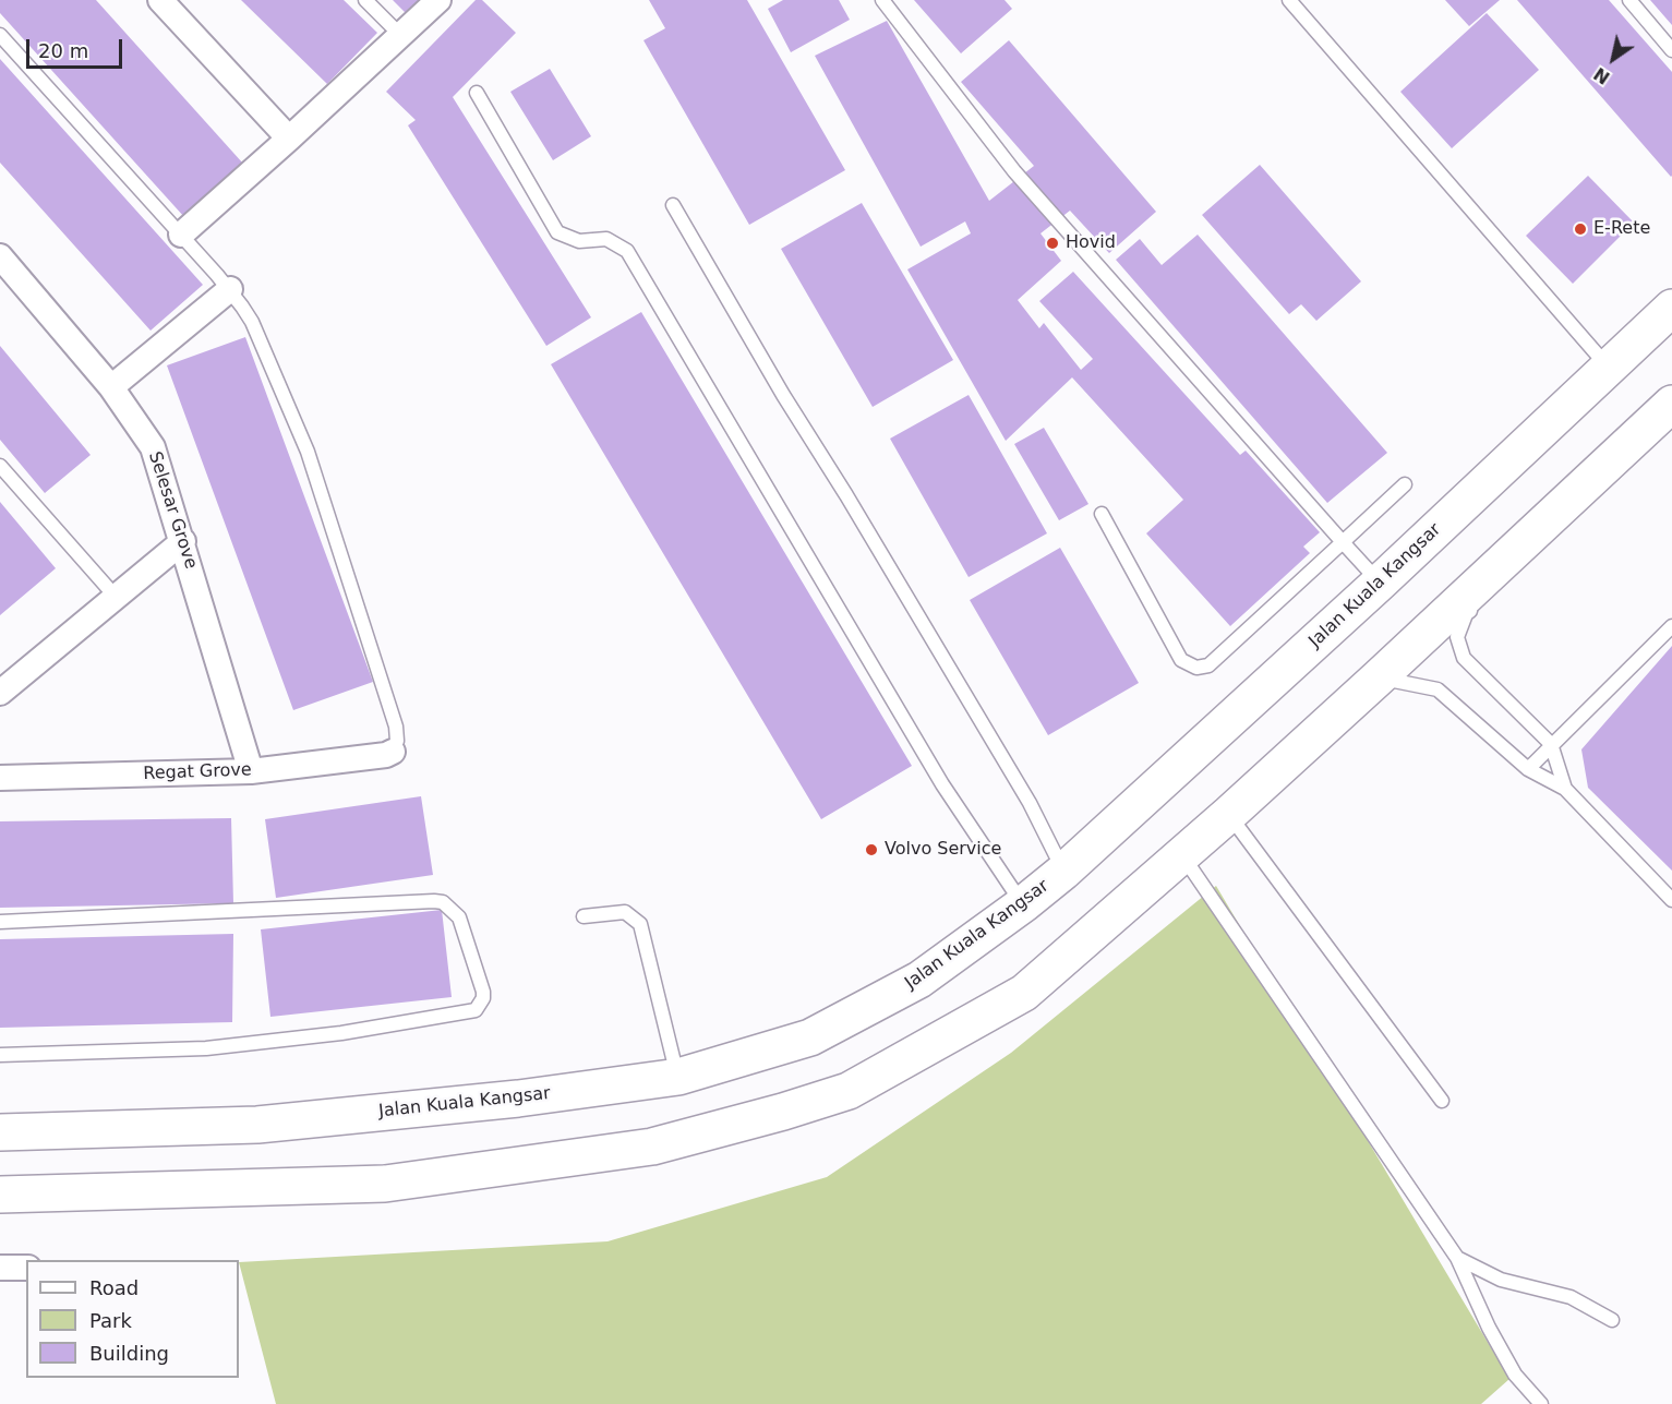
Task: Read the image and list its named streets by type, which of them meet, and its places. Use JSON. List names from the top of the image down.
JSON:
{
  "streets": {
    "highway": ["Jalan Kuala Kangsar"],
    "street": ["Selesar Grove", "Regat Grove"]
  },
  "crossings": [
    ["Selesar Grove", "Regat Grove"]
  ],
  "places": ["E-Rete", "Hovid", "Volvo Service"],
  "legend": ["Road", "Park", "Building"],
  "scale_bar": "20 m",
  "north": "bottom left"
}
